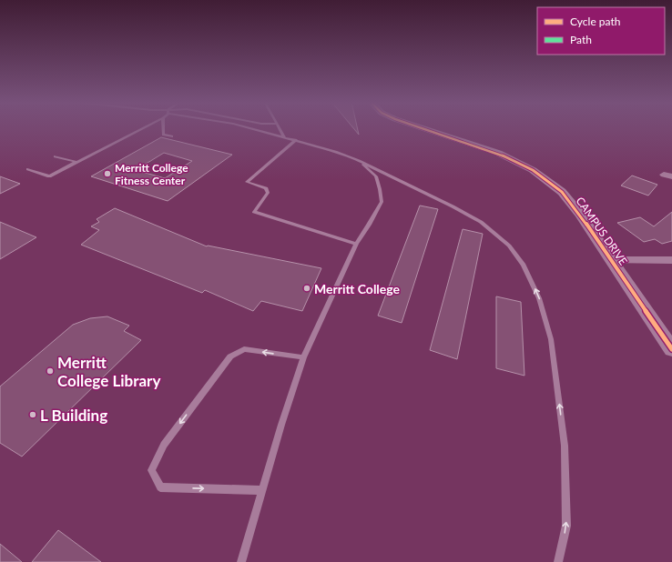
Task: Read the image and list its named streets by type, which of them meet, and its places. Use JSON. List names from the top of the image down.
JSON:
{
  "streets": {
    "street": ["CAMPUS DRIVE"]
  },
  "places": [
    "Merritt College Fitness Center",
    "Merritt College",
    "Merritt College Library",
    "L Building"
  ],
  "legend": ["Cycle path", "Path"]
}
